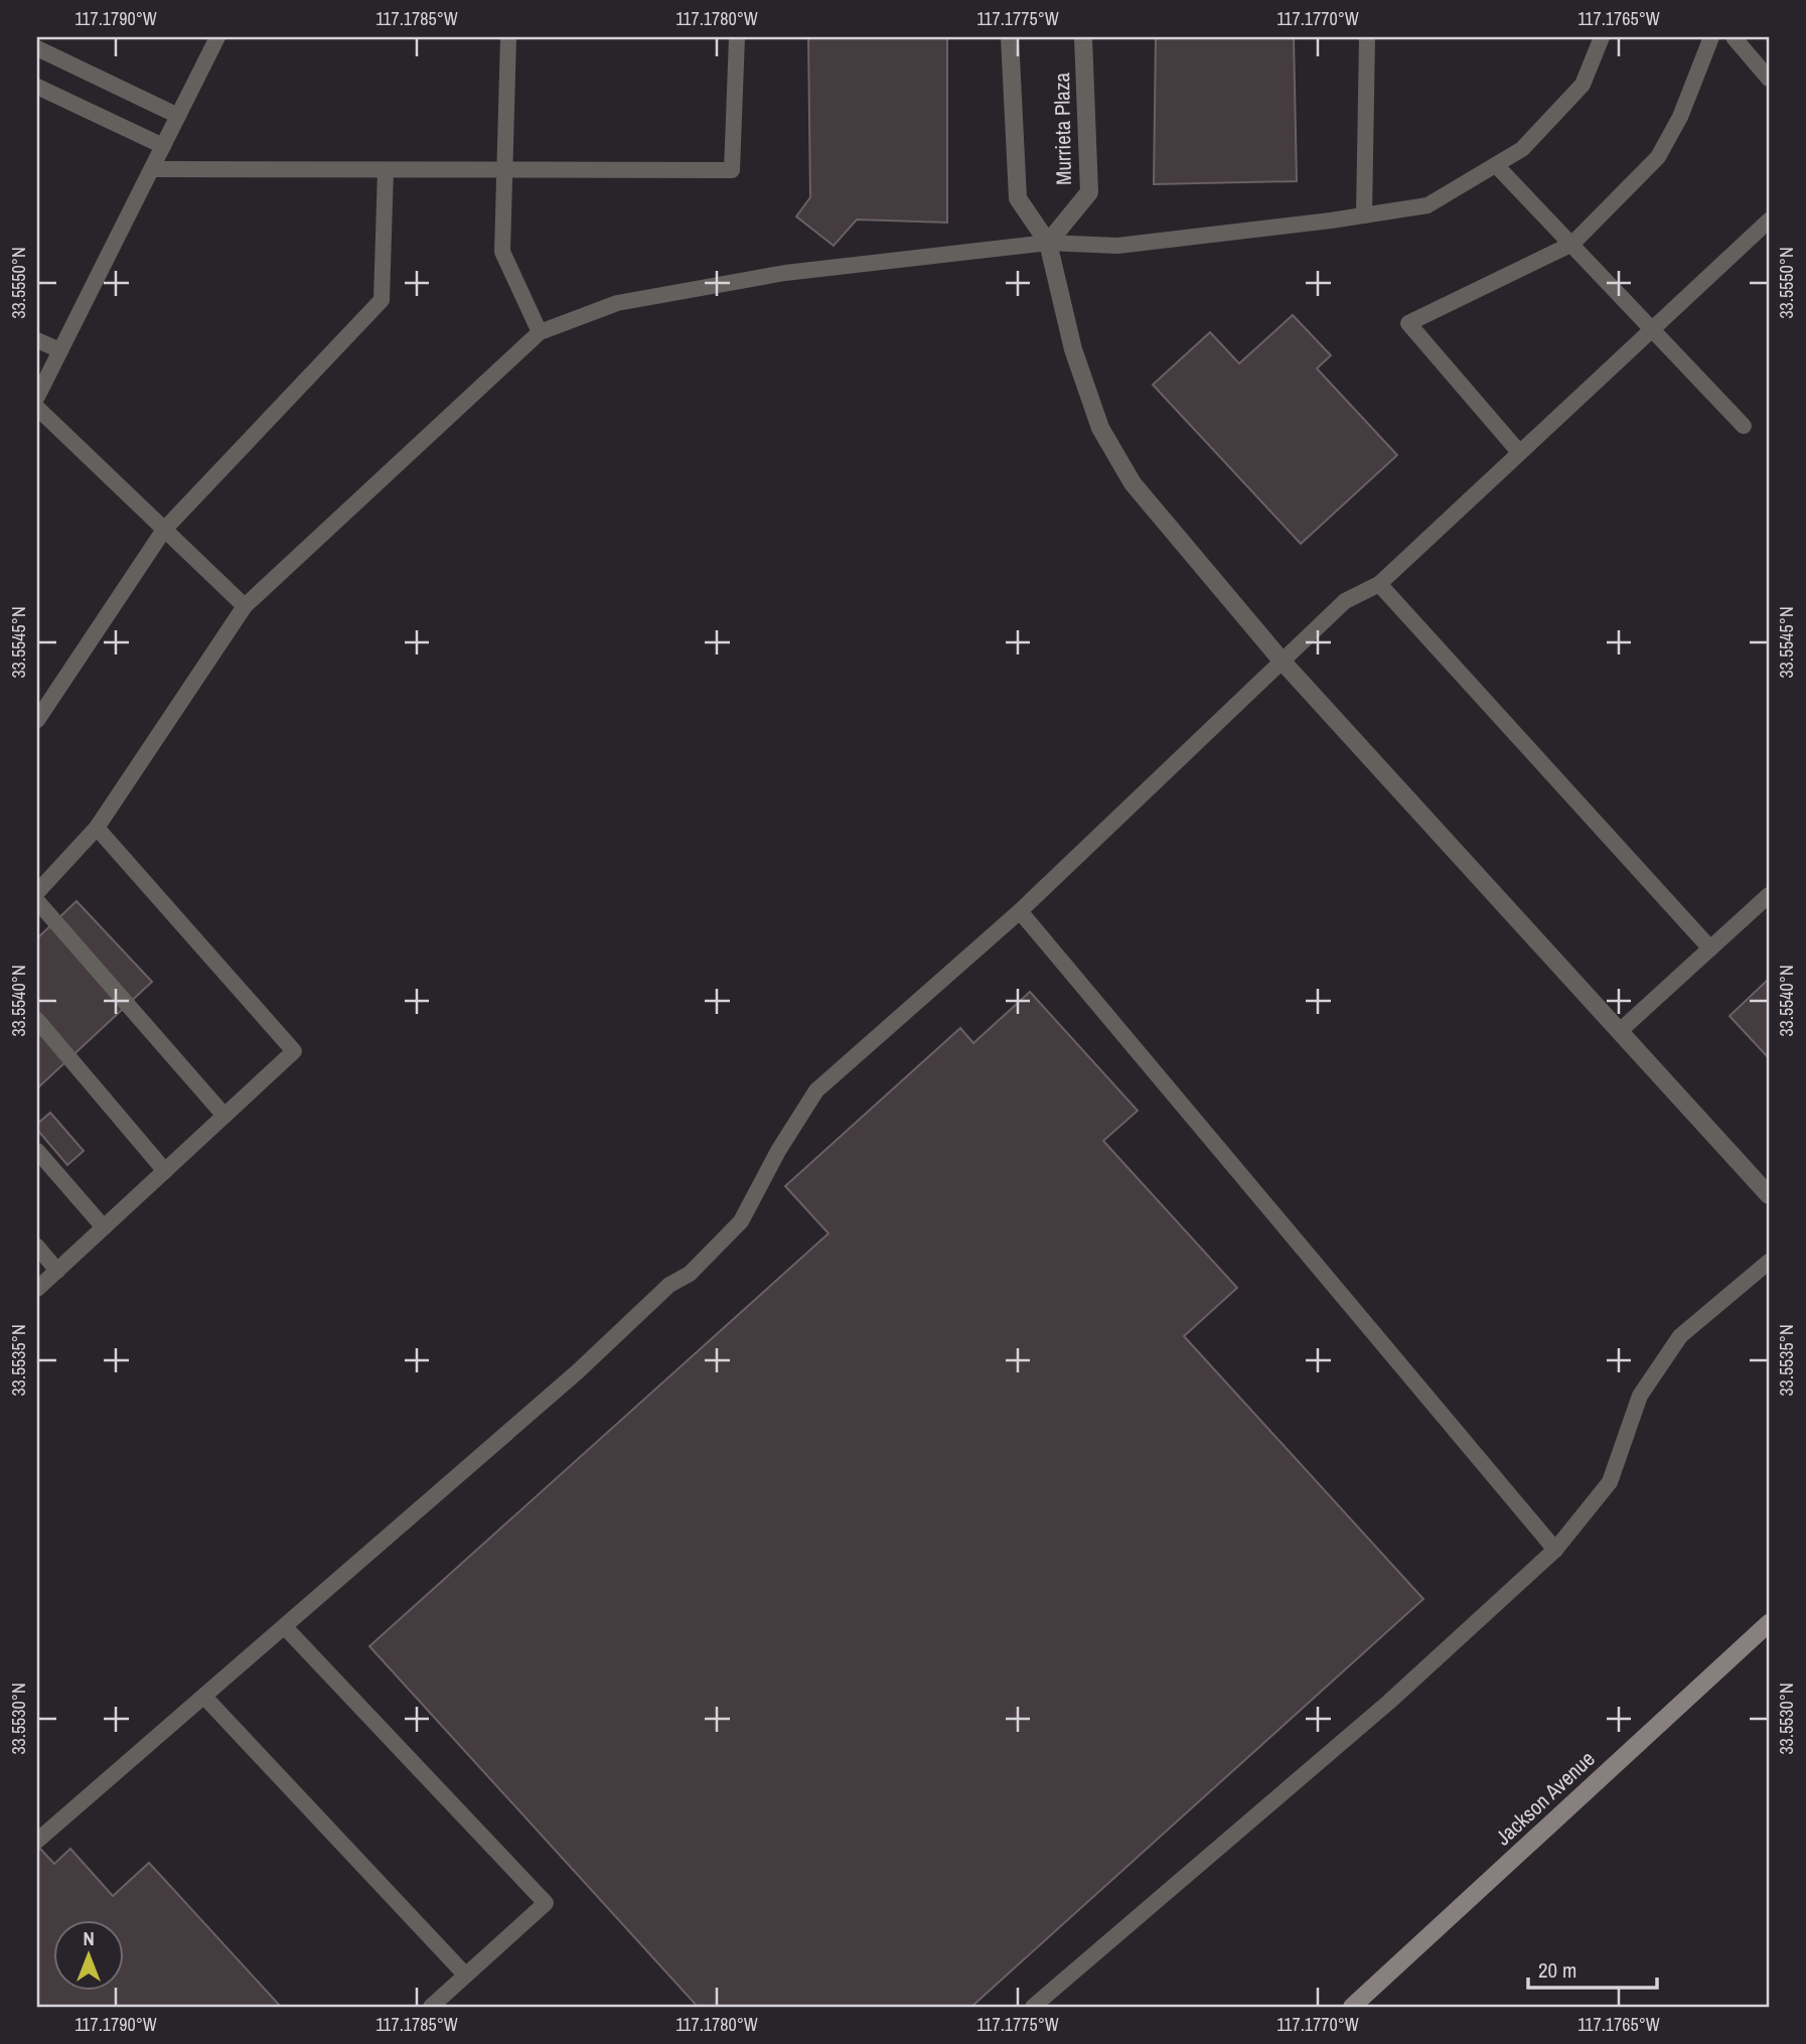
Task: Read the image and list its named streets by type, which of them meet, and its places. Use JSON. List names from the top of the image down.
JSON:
{
  "streets": {
    "main road": ["Jackson Avenue"],
    "street": ["Murrieta Plaza"]
  },
  "scale_bar": "20 m",
  "north": "top",
  "coordinates": [
    "117.1790°W",
    "117.1785°W",
    "117.1780°W",
    "117.1775°W",
    "117.1770°W",
    "117.1765°W",
    "33.5550°N",
    "33.5545°N",
    "33.5540°N",
    "33.5535°N",
    "33.5530°N"
  ]
}
